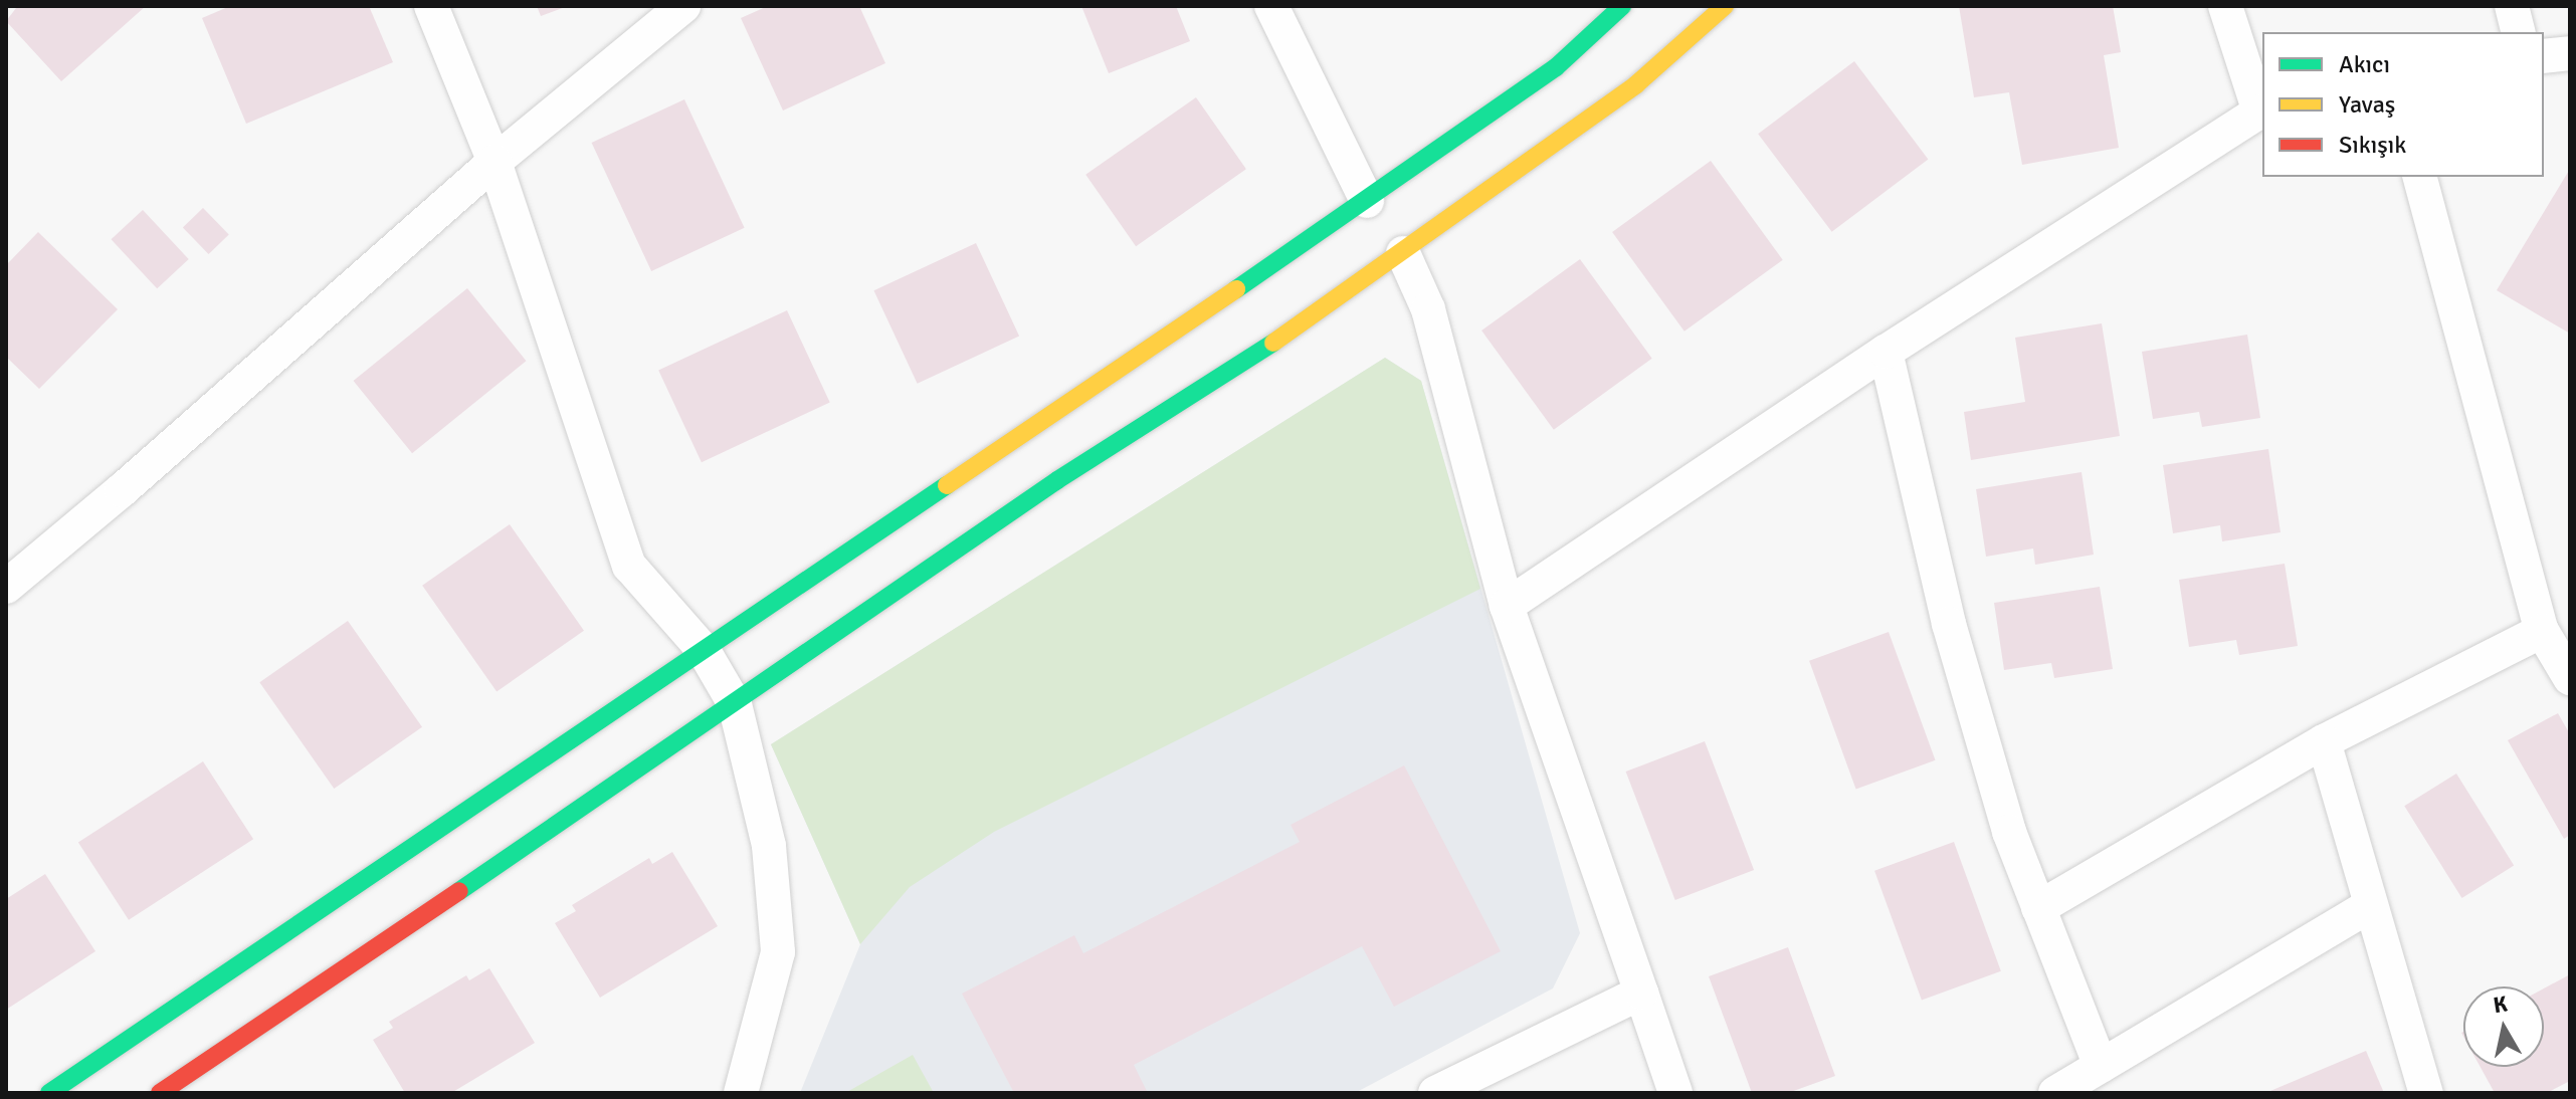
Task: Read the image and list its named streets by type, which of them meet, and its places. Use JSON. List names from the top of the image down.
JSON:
{
  "legend": ["Akıcı", "Yavaş", "Sıkışık"],
  "north": "top"
}
